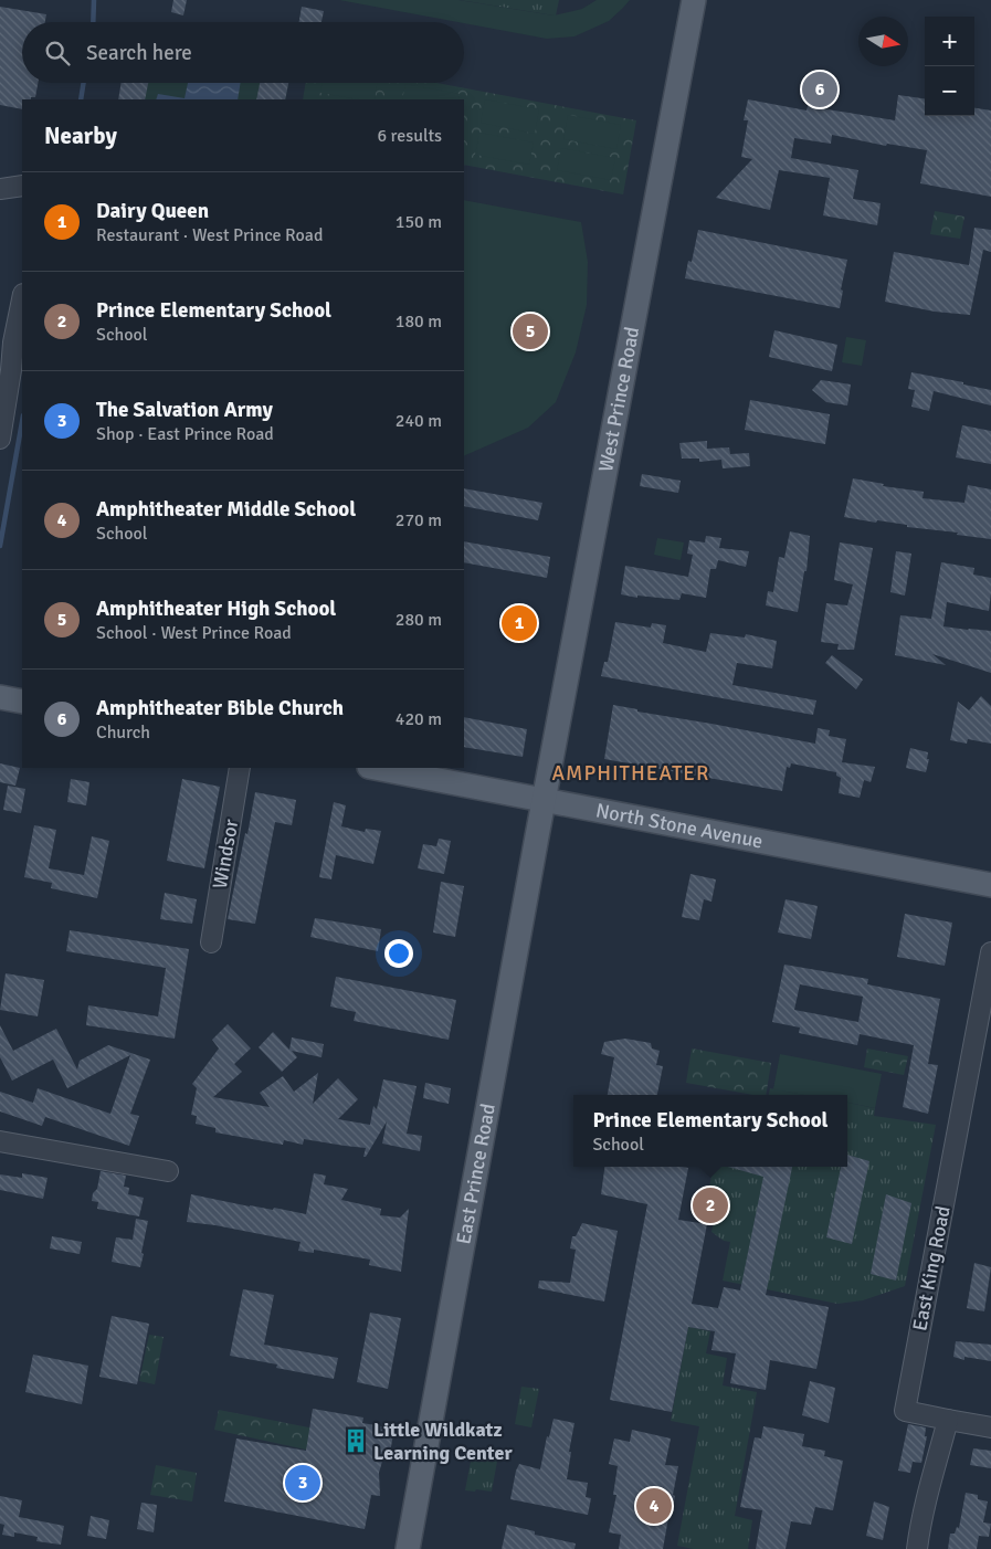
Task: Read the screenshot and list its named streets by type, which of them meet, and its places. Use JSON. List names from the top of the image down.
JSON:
{
  "streets": {
    "main road": ["West Prince Road", "North Stone Avenue", "East Prince Road"],
    "street": ["Windsor", "East King Road"]
  },
  "crossings": [
    ["West Prince Road", "North Stone Avenue"],
    ["West Prince Road", "East Prince Road"],
    ["North Stone Avenue", "East Prince Road"]
  ],
  "districts": ["AMPHITHEATER"],
  "places": {
    "building": ["Little Wildkatz Learning Center"]
  },
  "north": "right",
  "page": {
    "map_buttons": ["+", "−"],
    "search": "Search here",
    "pins": [
      "6",
      "5",
      "1",
      "2",
      "3",
      "4"
    ],
    "heading": ["Nearby", "6 results"],
    "list": [
      {
        "mark": "1",
        "name": "Dairy Queen",
        "note": "Restaurant · West Prince Road",
        "value": "150 m"
      },
      {
        "mark": "2",
        "name": "Prince Elementary School",
        "note": "School",
        "value": "180 m"
      },
      {
        "mark": "3",
        "name": "The Salvation Army",
        "note": "Shop · East Prince Road",
        "value": "240 m"
      },
      {
        "mark": "4",
        "name": "Amphitheater Middle School",
        "note": "School",
        "value": "270 m"
      },
      {
        "mark": "5",
        "name": "Amphitheater High School",
        "note": "School · West Prince Road",
        "value": "280 m"
      },
      {
        "mark": "6",
        "name": "Amphitheater Bible Church",
        "note": "Church",
        "value": "420 m"
      }
    ],
    "popup": ["Prince Elementary School", "School"]
  }
}
